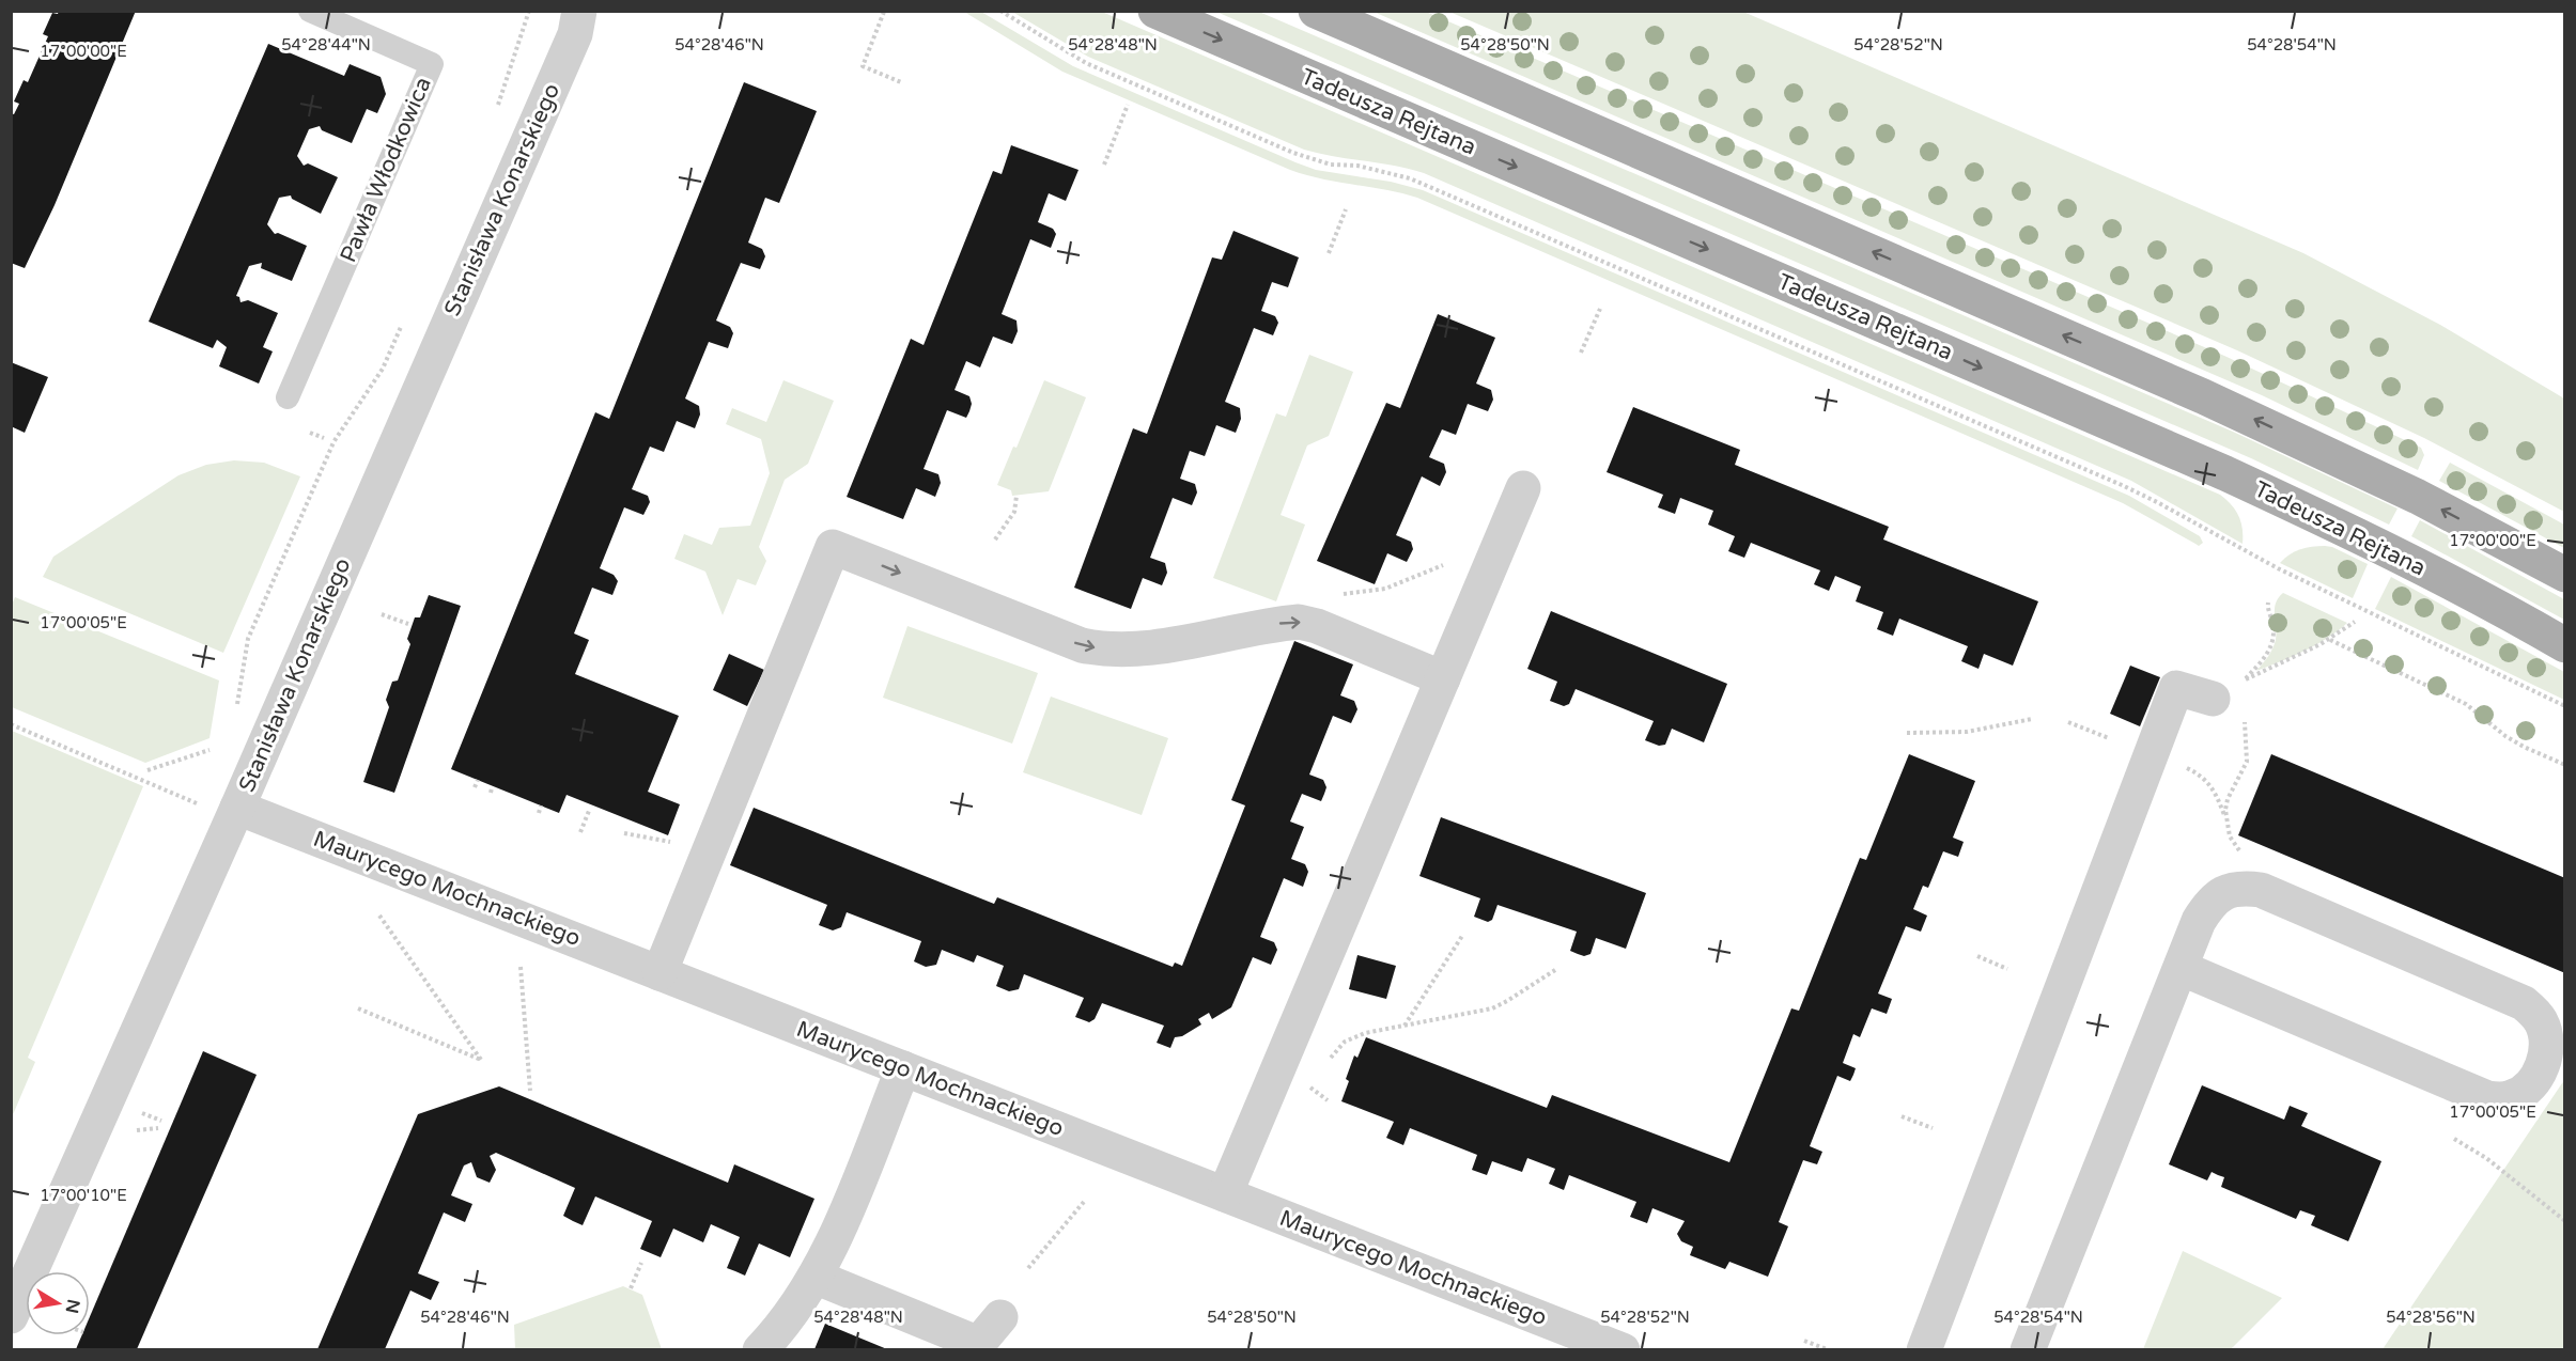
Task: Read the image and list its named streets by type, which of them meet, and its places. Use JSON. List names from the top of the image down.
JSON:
{
  "streets": {
    "main road": ["Tadeusza Rejtana"],
    "street": ["Stanisława Konarskiego", "Maurycego Mochnackiego"],
    "lane": ["Pawła Włodkowica"]
  },
  "crossings": [
    ["Stanisława Konarskiego", "Maurycego Mochnackiego"]
  ],
  "north": "right",
  "coordinates": [
    "54°28'44\"N",
    "54°28'46\"N",
    "54°28'48\"N",
    "54°28'50\"N",
    "54°28'52\"N",
    "54°28'54\"N",
    "17°00'00\"E",
    "17°00'05\"E",
    "17°00'10\"E",
    "54°28'56\"N"
  ]
}
